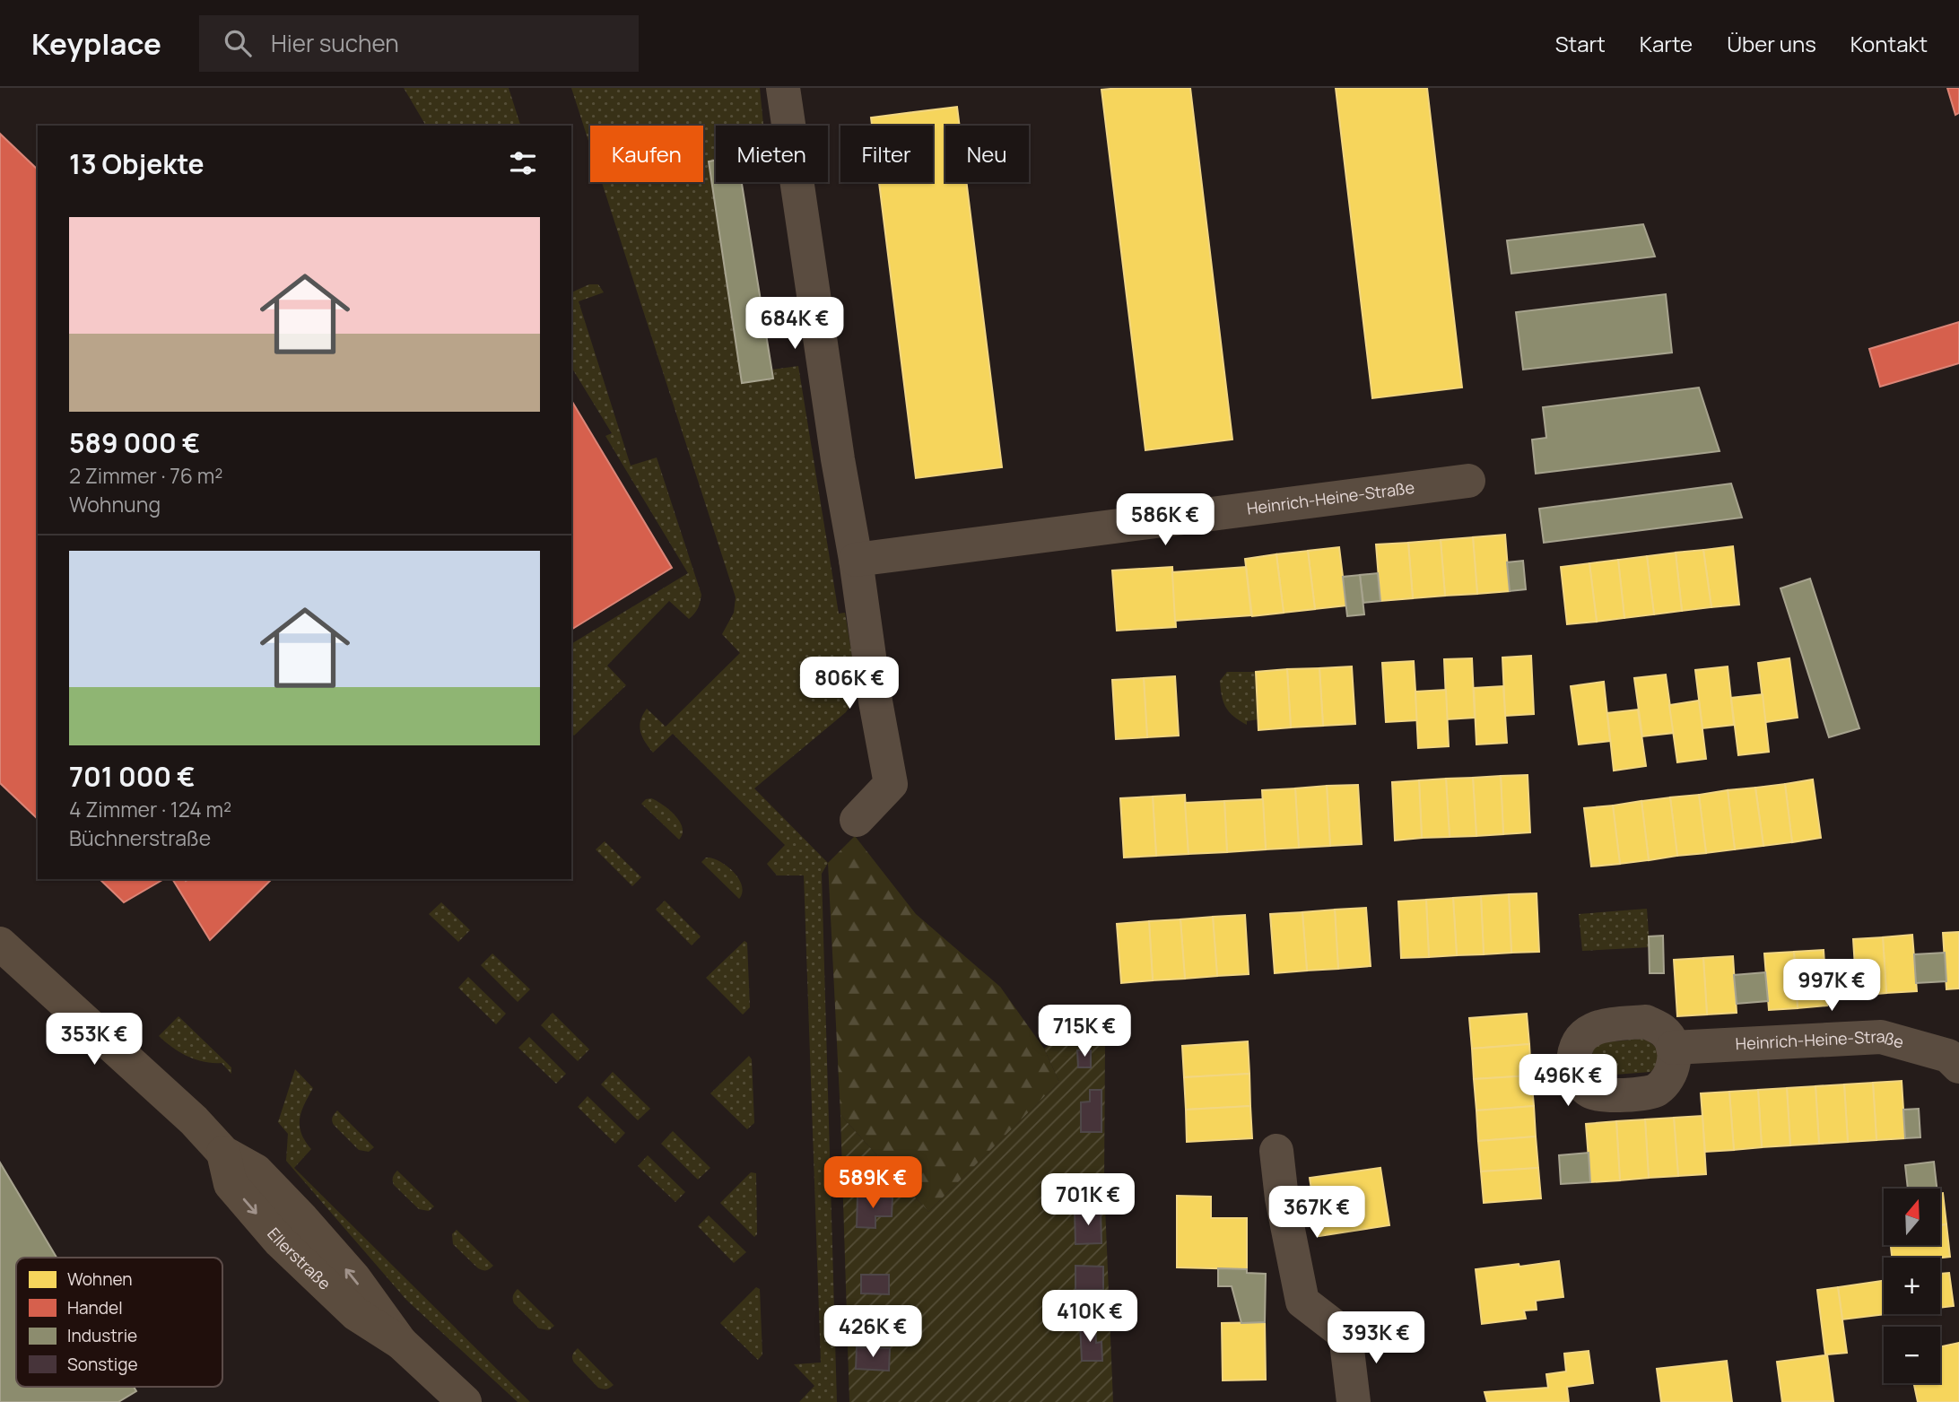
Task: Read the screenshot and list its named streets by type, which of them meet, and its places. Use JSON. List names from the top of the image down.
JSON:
{
  "streets": {
    "main road": ["Ellerstraße"],
    "street": ["Heinrich-Heine-Straße"]
  },
  "legend": [
    "Wohnen",
    "Handel",
    "Industrie",
    "Sonstige"
  ],
  "north": "top",
  "page": {
    "header": "Keyplace",
    "search": "Hier suchen",
    "nav": [
      "Start",
      "Karte",
      "Über uns",
      "Kontakt"
    ],
    "chip": [
      "Kaufen",
      "Mieten",
      "Filter",
      "Neu"
    ],
    "heading": "13 Objekte",
    "list": [
      {
        "name": "589 000 €",
        "note": "2 Zimmer · 76 m² · Wohnung"
      },
      {
        "name": "701 000 €",
        "note": "4 Zimmer · 124 m² · Büchnerstraße"
      }
    ],
    "price": [
      "684K €",
      "586K €",
      "806K €",
      "997K €",
      "715K €",
      "353K €",
      "496K €",
      "589K €",
      "701K €",
      "367K €",
      "410K €",
      "426K €",
      "393K €"
    ],
    "map_buttons": ["+", "−"]
  }
}
